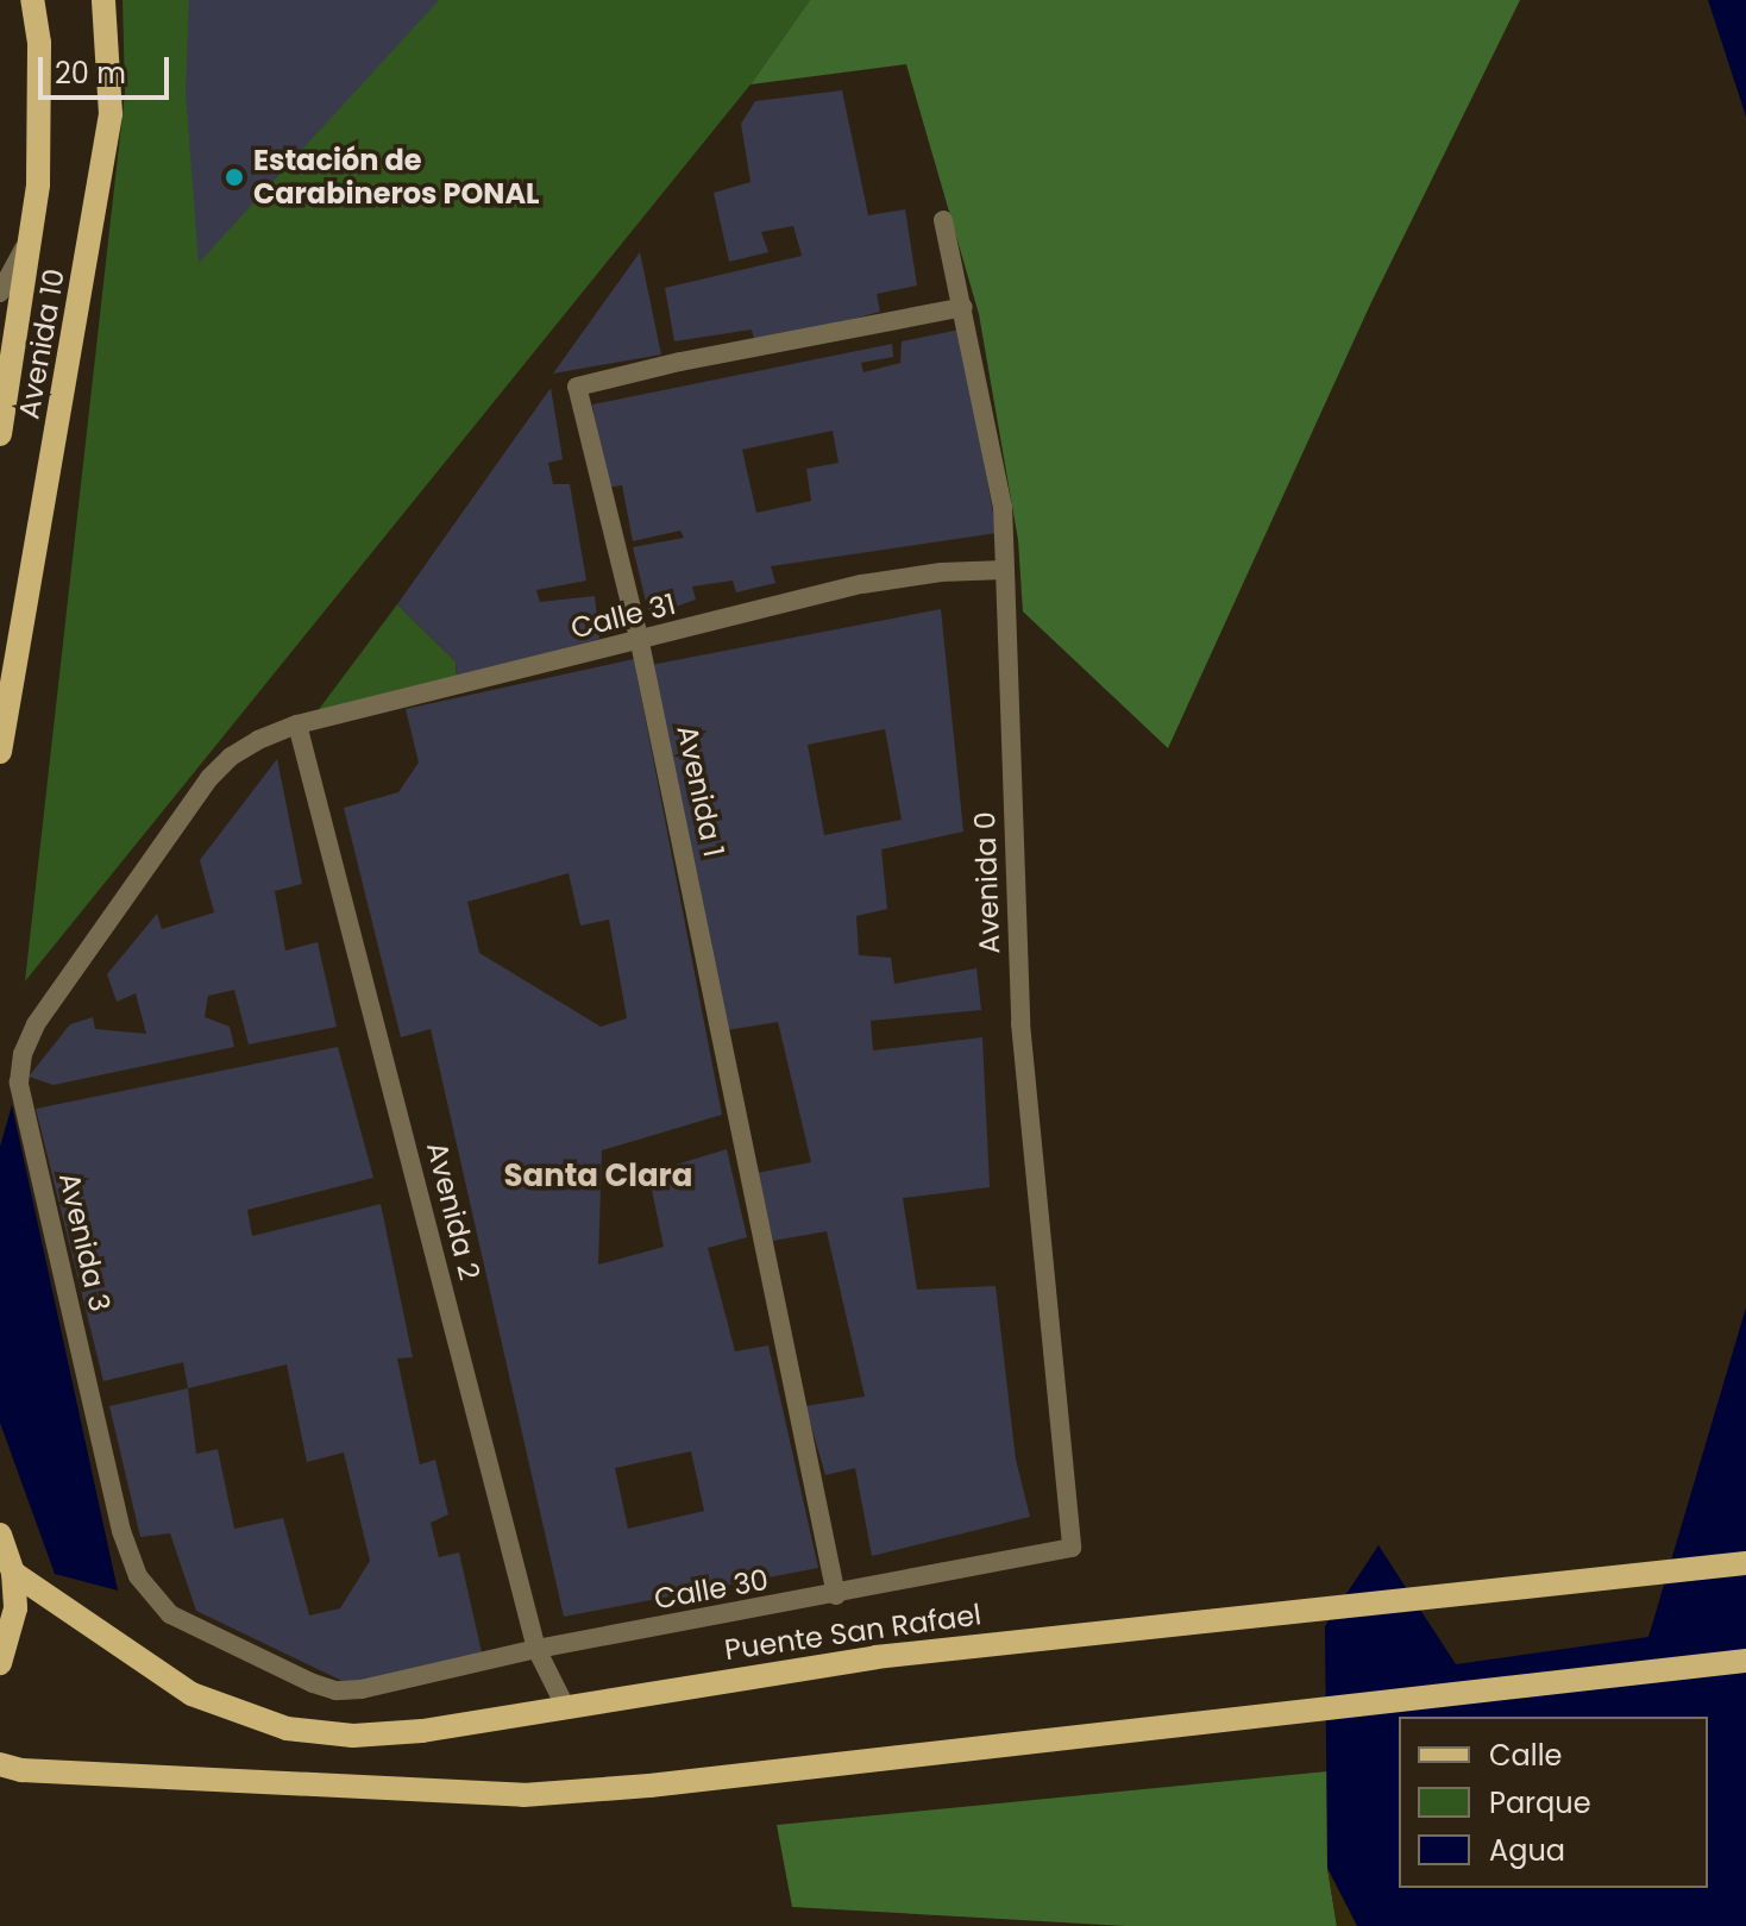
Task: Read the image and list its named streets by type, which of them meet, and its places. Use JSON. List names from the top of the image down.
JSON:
{
  "streets": {
    "main road": ["Avenida 10", "Puente San Rafael"],
    "street": [
      "Calle 31",
      "Avenida 1",
      "Avenida 0",
      "Avenida 2",
      "Avenida 3",
      "Calle 30"
    ]
  },
  "crossings": [
    ["Calle 31", "Avenida 1"],
    ["Calle 31", "Avenida 0"],
    ["Calle 31", "Avenida 2"],
    ["Calle 31", "Avenida 3"],
    ["Avenida 1", "Avenida 0"],
    ["Avenida 1", "Calle 30"],
    ["Avenida 0", "Calle 30"],
    ["Avenida 2", "Calle 30"],
    ["Avenida 2", "Puente San Rafael"],
    ["Avenida 3", "Calle 30"]
  ],
  "districts": ["Santa Clara"],
  "places": ["Estación de Carabineros PONAL"],
  "legend": ["Calle", "Parque", "Agua"],
  "scale_bar": "20 m"
}
